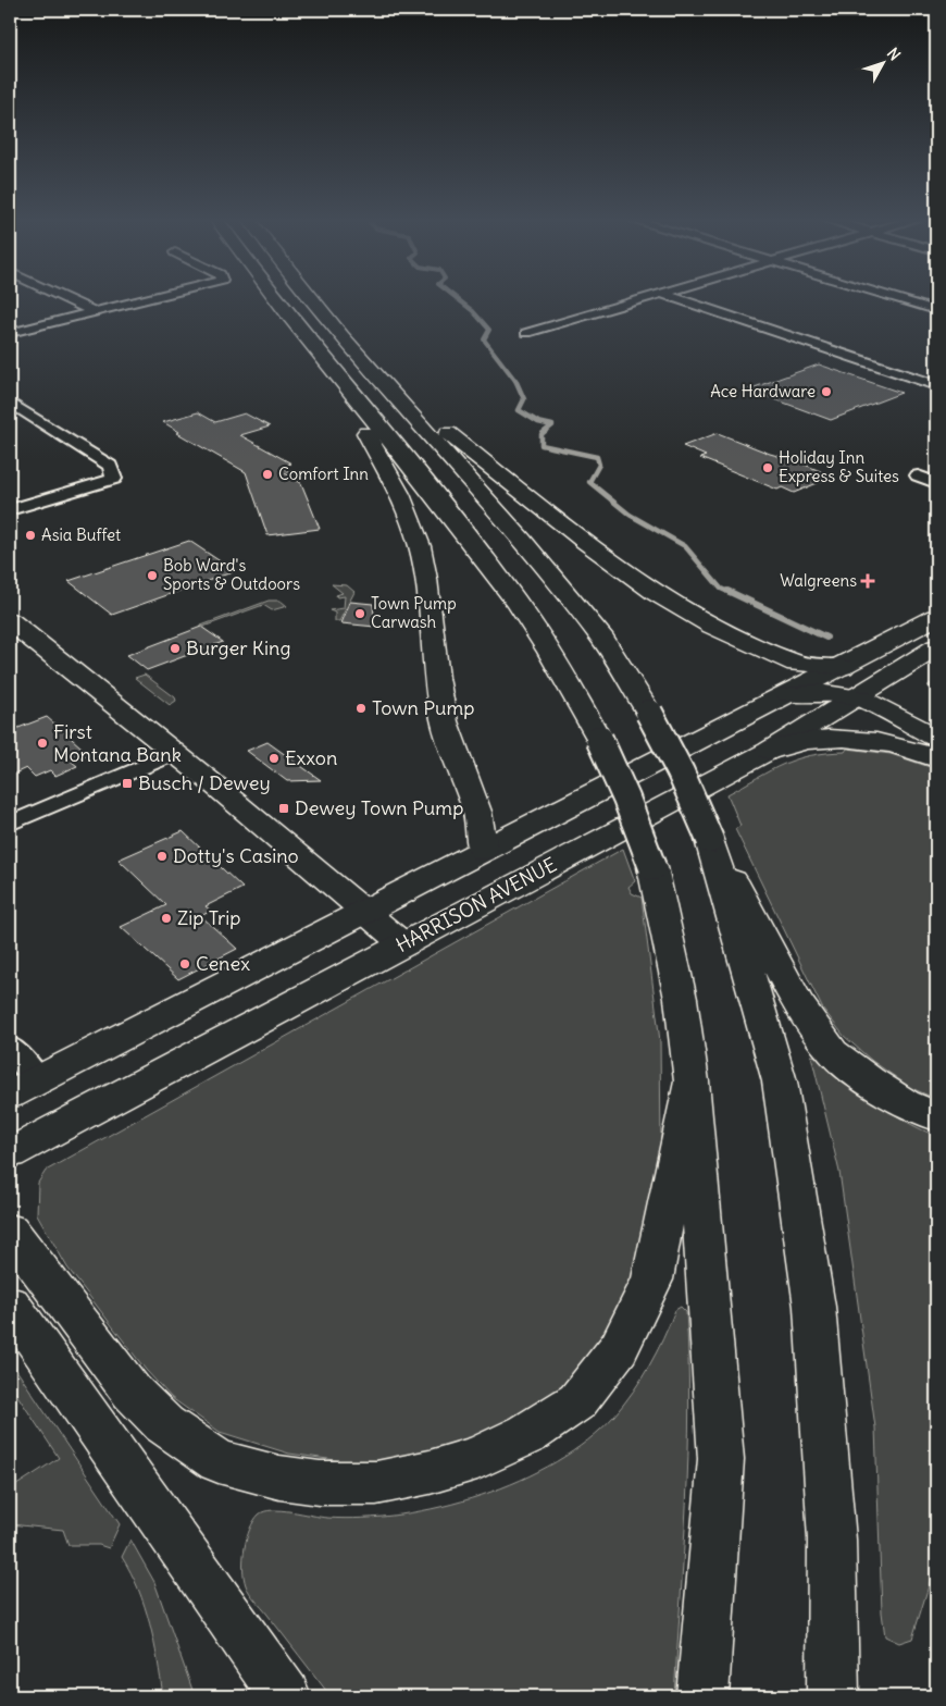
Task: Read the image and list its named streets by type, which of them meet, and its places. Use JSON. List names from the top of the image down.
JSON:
{
  "streets": {
    "main road": ["HARRISON AVENUE"]
  },
  "places": {
    "other": [
      "Ace Hardware",
      "Holiday Inn Express & Suites",
      "Comfort Inn",
      "Asia Buffet",
      "Bob Ward's Sports & Outdoors",
      "Town Pump Carwash",
      "Burger King",
      "Town Pump",
      "First Montana Bank",
      "Exxon",
      "Dotty's Casino",
      "Zip Trip",
      "Cenex"
    ],
    "health": ["Walgreens"],
    "transit": ["Busch / Dewey", "Dewey Town Pump"]
  },
  "north": "top right"
}
